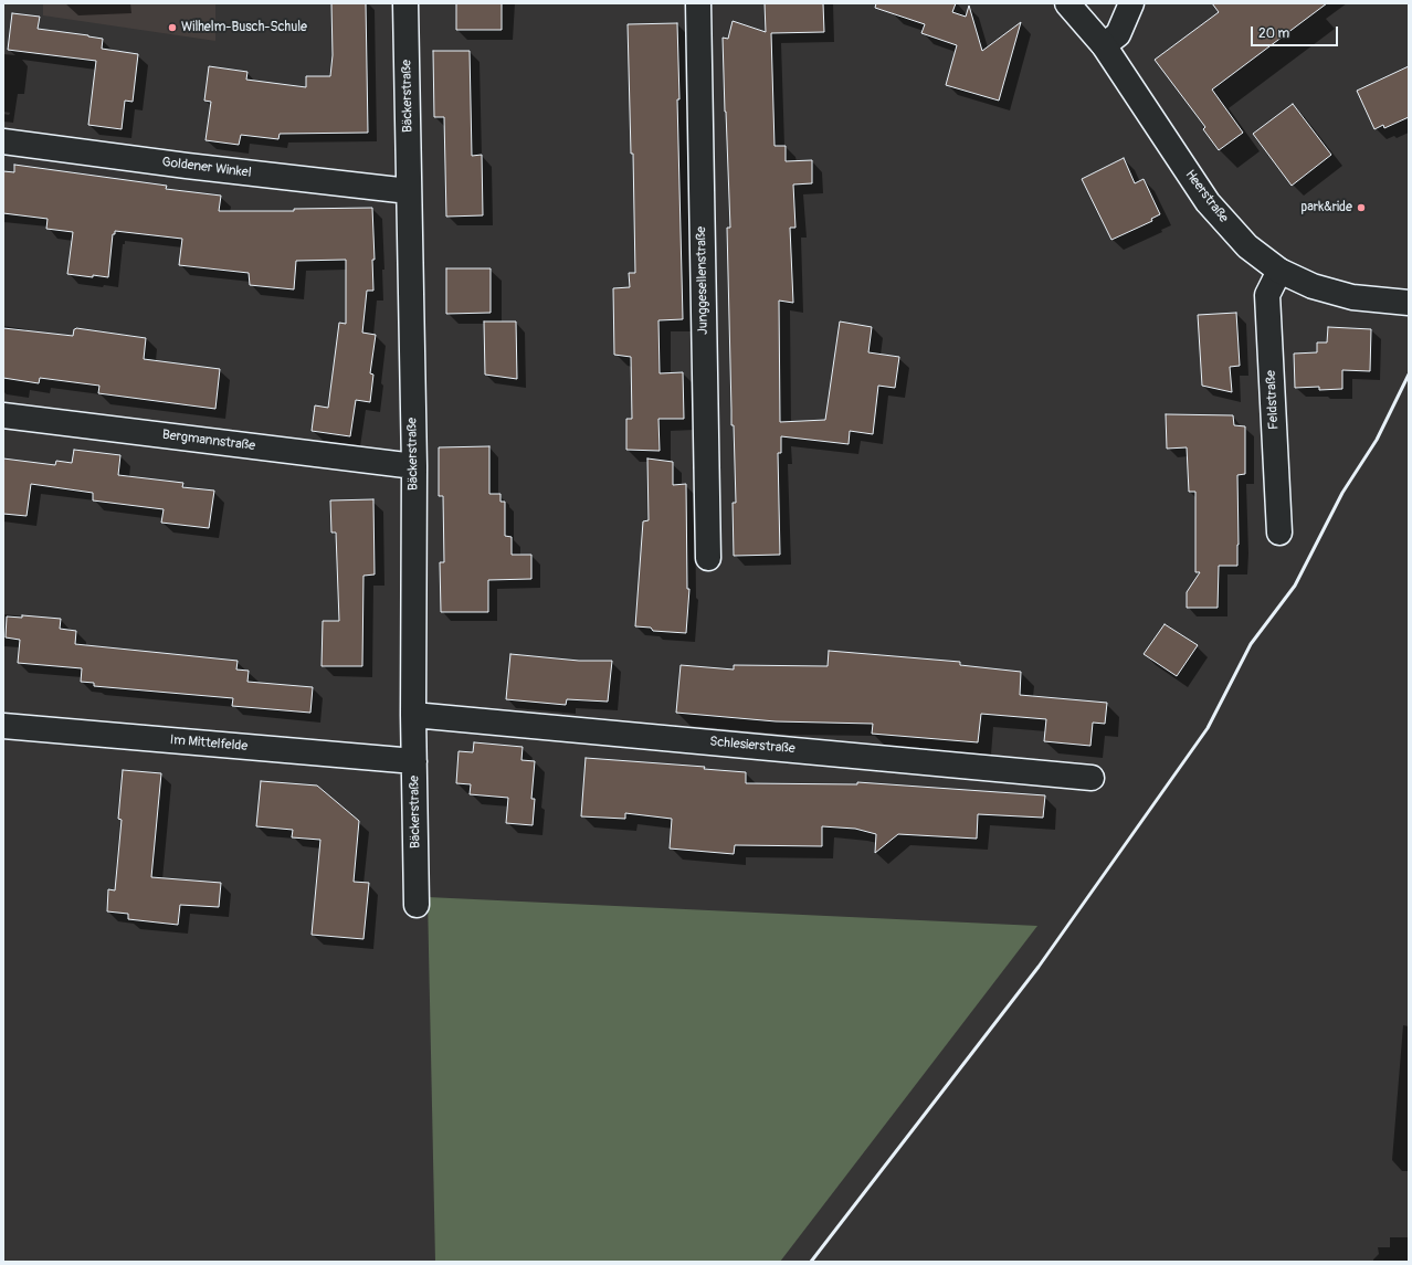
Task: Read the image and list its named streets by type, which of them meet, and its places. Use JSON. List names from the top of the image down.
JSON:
{
  "streets": {
    "street": [
      "Bäckerstraße",
      "Goldener Winkel",
      "Heerstraße",
      "Junggesellenstraße",
      "Feldstraße",
      "Bergmannstraße",
      "Im Mittelfelde",
      "Schlesierstraße"
    ]
  },
  "crossings": [
    ["Bäckerstraße", "Goldener Winkel"],
    ["Bäckerstraße", "Bergmannstraße"],
    ["Bäckerstraße", "Im Mittelfelde"],
    ["Bäckerstraße", "Schlesierstraße"],
    ["Heerstraße", "Feldstraße"]
  ],
  "places": ["Wilhelm-Busch-Schule", "park&ride"],
  "scale_bar": "20 m"
}
